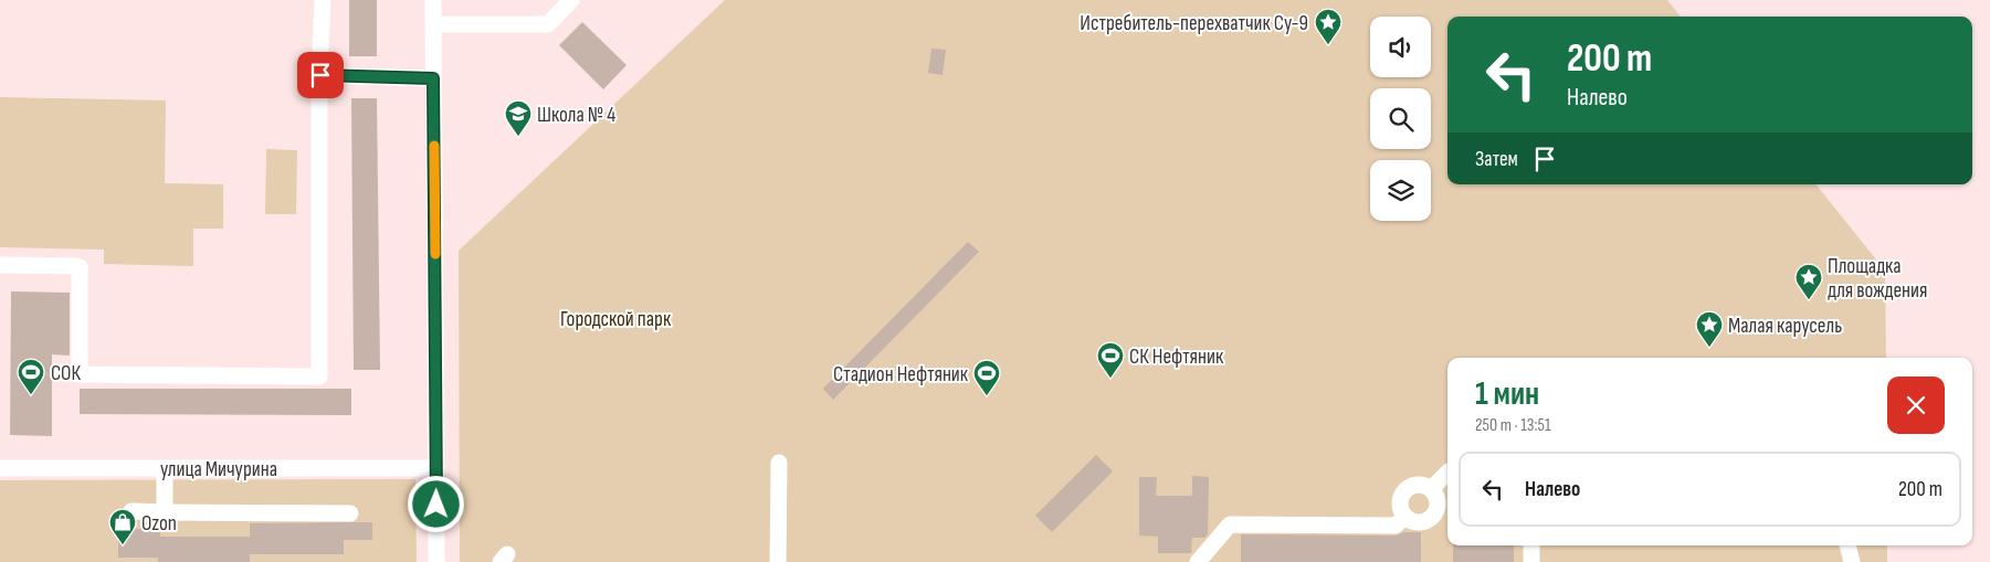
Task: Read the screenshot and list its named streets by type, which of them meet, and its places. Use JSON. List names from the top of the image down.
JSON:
{
  "streets": {
    "street": ["улица Мичурина"]
  },
  "parks": ["Городской парк"],
  "places": {
    "place": ["Истребитель-перехватчик Су-9", "Площадка для вождения", "Малая карусель"],
    "school or university": ["Школа № 4"],
    "sports": ["СК Нефтяник", "СОК", "Стадион Нефтяник"],
    "shop": ["Ozon"]
  },
  "page": {
    "turn": ["200 m", "Налево"],
    "then": "Затем",
    "heading": ["1 мин", "250 m · 13:51"],
    "list": [
      {
        "name": "Налево",
        "value": "200 m"
      }
    ]
  }
}
